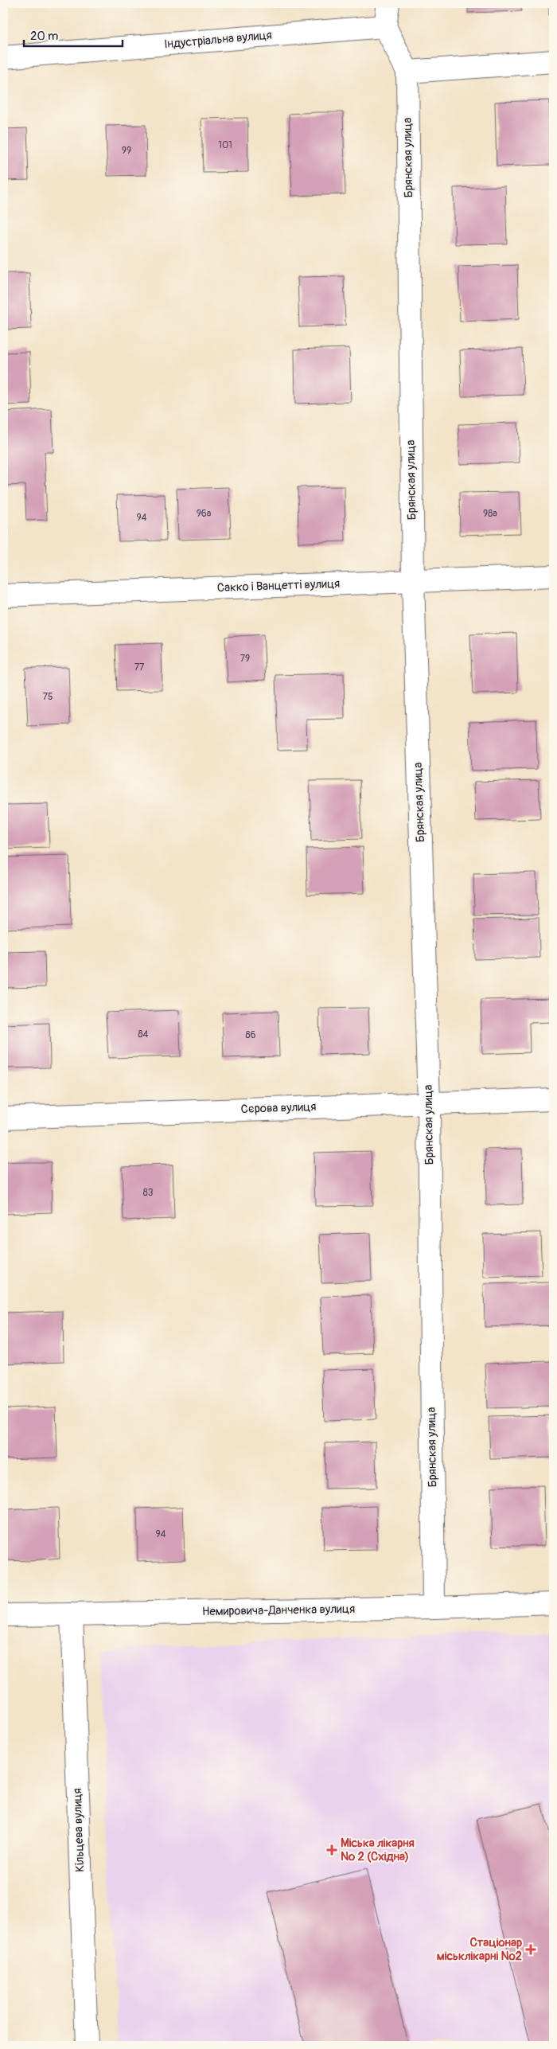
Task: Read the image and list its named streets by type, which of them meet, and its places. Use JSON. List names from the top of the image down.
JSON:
{
  "streets": {
    "street": [
      "Індустріальна вулиця",
      "Брянская улица",
      "Сакко і Ванцетті вулиця",
      "Сєрова вулиця",
      "Немировича-Данченка вулиця",
      "Кільцева вулиця"
    ]
  },
  "crossings": [
    ["Індустріальна вулиця", "Брянская улица"],
    ["Брянская улица", "Сакко і Ванцетті вулиця"],
    ["Брянская улица", "Сєрова вулиця"],
    ["Брянская улица", "Немировича-Данченка вулиця"],
    ["Немировича-Данченка вулиця", "Кільцева вулиця"]
  ],
  "places": {
    "health": ["Міська лікарня № 2 (Східна)", "Стаціонар міськлікарні №2"]
  },
  "house_numbers": [
    "101",
    "99",
    "96а",
    "98а",
    "94",
    "79",
    "77",
    "75",
    "84",
    "86",
    "83",
    "94"
  ],
  "scale_bar": "20 m"
}
